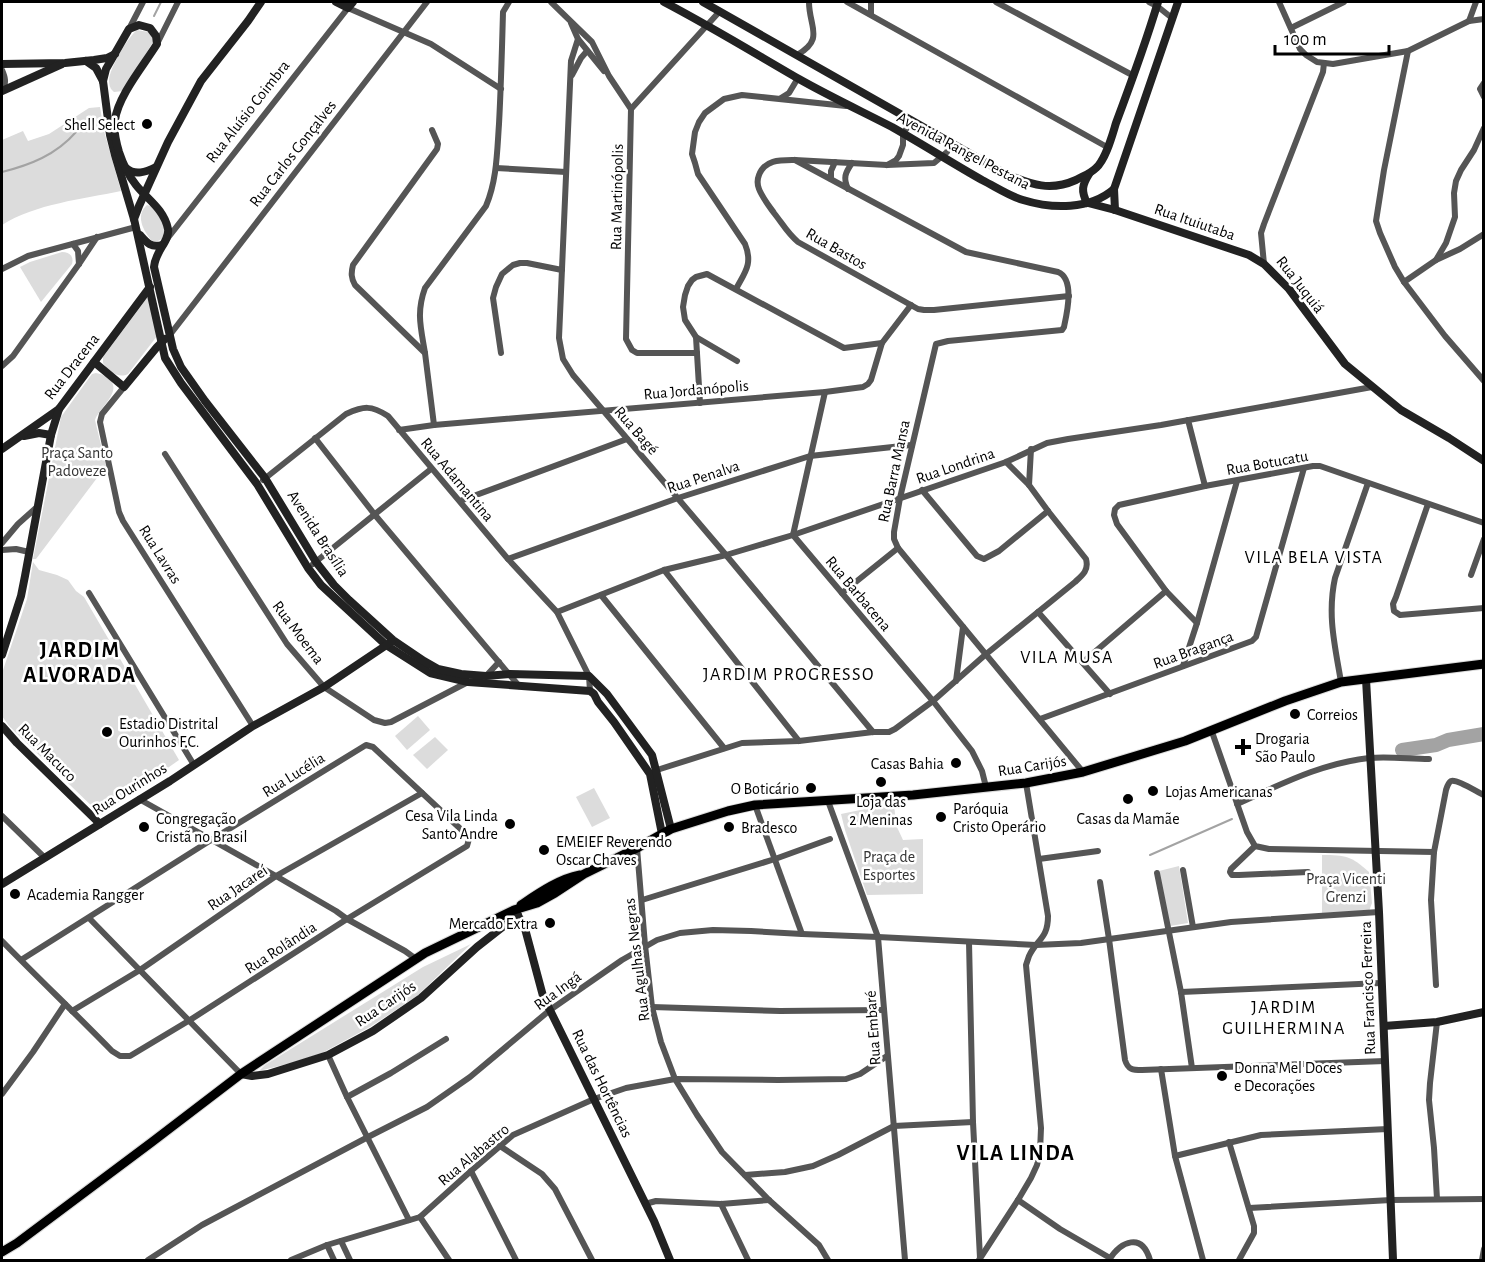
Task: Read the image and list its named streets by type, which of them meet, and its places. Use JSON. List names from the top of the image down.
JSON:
{
  "streets": {
    "main road": [
      "Avenida Rangel Pestana",
      "Rua Carlos Gonçalves",
      "Rua Ituiutaba",
      "Rua Juquiá",
      "Rua Dracena",
      "Avenida Brasília",
      "Rua Lavras",
      "Rua Macuco",
      "Rua Carijós",
      "Rua Ourinhos",
      "Rua Francisco Ferreira",
      "Rua das Hortências"
    ],
    "street": [
      "Rua Aluísio Coimbra",
      "Rua Martinópolis",
      "Rua Bastos",
      "Rua Jordanópolis",
      "Rua Bagé",
      "Rua Botucatu",
      "Rua Londrina",
      "Rua Barra Mansa",
      "Rua Penalva",
      "Rua Adamantina",
      "Rua Barbacena",
      "Rua Moema",
      "Rua Bragança",
      "Rua Lucélia",
      "Rua Jacareí",
      "Rua Rolândia",
      "Rua Agulhas Negras",
      "Rua Ingá",
      "Rua Embaré",
      "Rua Alabastro"
    ]
  },
  "crossings": [
    ["Rua Aluísio Coimbra", "Avenida Brasília"],
    ["Avenida Rangel Pestana", "Rua Ituiutaba"],
    ["Avenida Rangel Pestana", "Rua Bastos"],
    ["Rua Carlos Gonçalves", "Avenida Brasília"],
    ["Rua Carlos Gonçalves", "Rua Lavras"],
    ["Rua Ituiutaba", "Rua Juquiá"],
    ["Rua Bastos", "Rua Jordanópolis"],
    ["Rua Bastos", "Rua Barra Mansa"],
    ["Rua Juquiá", "Rua Londrina"],
    ["Rua Dracena", "Avenida Brasília"],
    ["Rua Jordanópolis", "Rua Bagé"],
    ["Rua Jordanópolis", "Rua Adamantina"],
    ["Rua Bagé", "Rua Londrina"],
    ["Rua Bagé", "Rua Penalva"],
    ["Rua Botucatu", "Rua Bragança"],
    ["Rua Londrina", "Rua Barra Mansa"],
    ["Rua Londrina", "Rua Adamantina"],
    ["Rua Londrina", "Rua Barbacena"],
    ["Rua Barra Mansa", "Rua Penalva"],
    ["Rua Penalva", "Rua Adamantina"],
    ["Rua Adamantina", "Avenida Brasília"],
    ["Avenida Brasília", "Rua Lavras"],
    ["Avenida Brasília", "Rua Moema"],
    ["Avenida Brasília", "Rua Ourinhos"],
    ["Rua Lavras", "Rua Ourinhos"],
    ["Rua Barbacena", "Rua Carijós"],
    ["Rua Moema", "Rua Ourinhos"],
    ["Rua Macuco", "Rua Ourinhos"],
    ["Rua Carijós", "Rua Agulhas Negras"],
    ["Rua Carijós", "Rua Francisco Ferreira"],
    ["Rua Carijós", "Rua Embaré"],
    ["Rua Carijós", "Rua das Hortências"],
    ["Rua Lucélia", "Rua Rolândia"],
    ["Rua Jacareí", "Rua Rolândia"],
    ["Rua Agulhas Negras", "Rua Ingá"],
    ["Rua Agulhas Negras", "Rua Alabastro"],
    ["Rua Francisco Ferreira", "Rua Ingá"],
    ["Rua Ingá", "Rua Embaré"],
    ["Rua Ingá", "Rua das Hortências"],
    ["Rua Embaré", "Rua Alabastro"],
    ["Rua das Hortências", "Rua Alabastro"]
  ],
  "districts": [
    "VILA BELA VISTA",
    "JARDIM ALVORADA",
    "VILA MUSA",
    "JARDIM PROGRESSO",
    "JARDIM GUILHERMINA",
    "VILA LINDA"
  ],
  "parks": ["Praça Santo Padoveze", "Praça de Esportes", "Praça Vicenti Grenzi"],
  "places": {
    "other": [
      "Shell Select",
      "Correios",
      "Estadio Distrital Ourinhos F.C.",
      "Casas Bahia",
      "Loja das 2 Meninas",
      "O Boticário",
      "Lojas Americanas",
      "Casas da Mamãe",
      "Paróquia Cristo Operário",
      "Cesa Vila Linda Santo Andre",
      "Congregação Cristã no Brasil",
      "Bradesco",
      "EMEIEF Reverendo Oscar Chaves",
      "Academia Rangger",
      "Mercado Extra",
      "Donna Mel Doces e Decorações"
    ],
    "health": ["Drogaria São Paulo"]
  },
  "scale_bar": "100 m"
}
